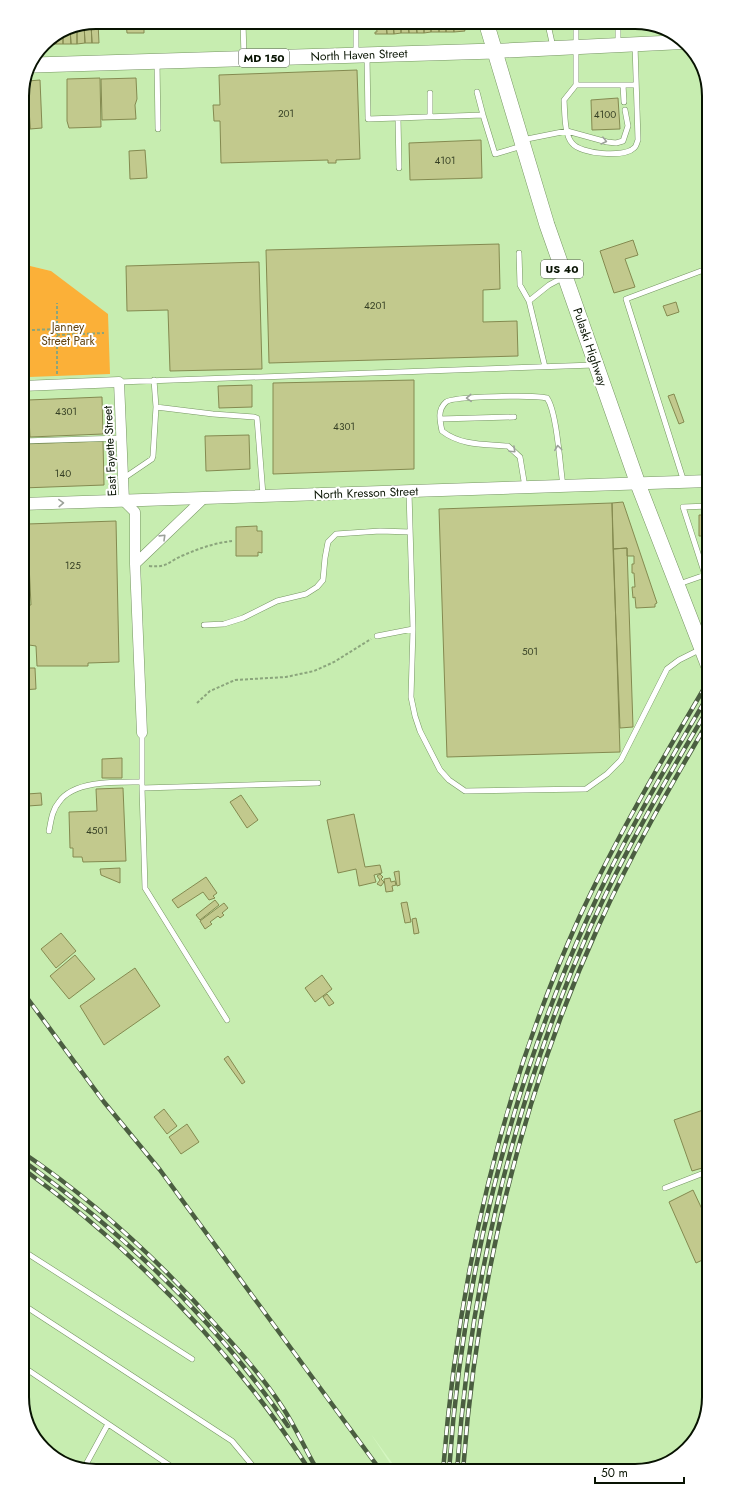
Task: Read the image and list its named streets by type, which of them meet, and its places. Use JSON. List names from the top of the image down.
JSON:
{
  "streets": {
    "main road": [
      "North Haven Street",
      "MD 150",
      "US 40",
      "Pulaski Highway"
    ],
    "street": ["East Fayette Street", "North Kresson Street"]
  },
  "crossings": [
    ["North Haven Street", "Pulaski Highway"],
    ["Pulaski Highway", "North Kresson Street"],
    ["East Fayette Street", "North Kresson Street"]
  ],
  "parks": ["Janney Street Park"],
  "house_numbers": [
    "201",
    "4100",
    "4101",
    "4201",
    "4301",
    "4301",
    "140",
    "125",
    "501",
    "4501"
  ],
  "scale_bar": "50 m"
}
